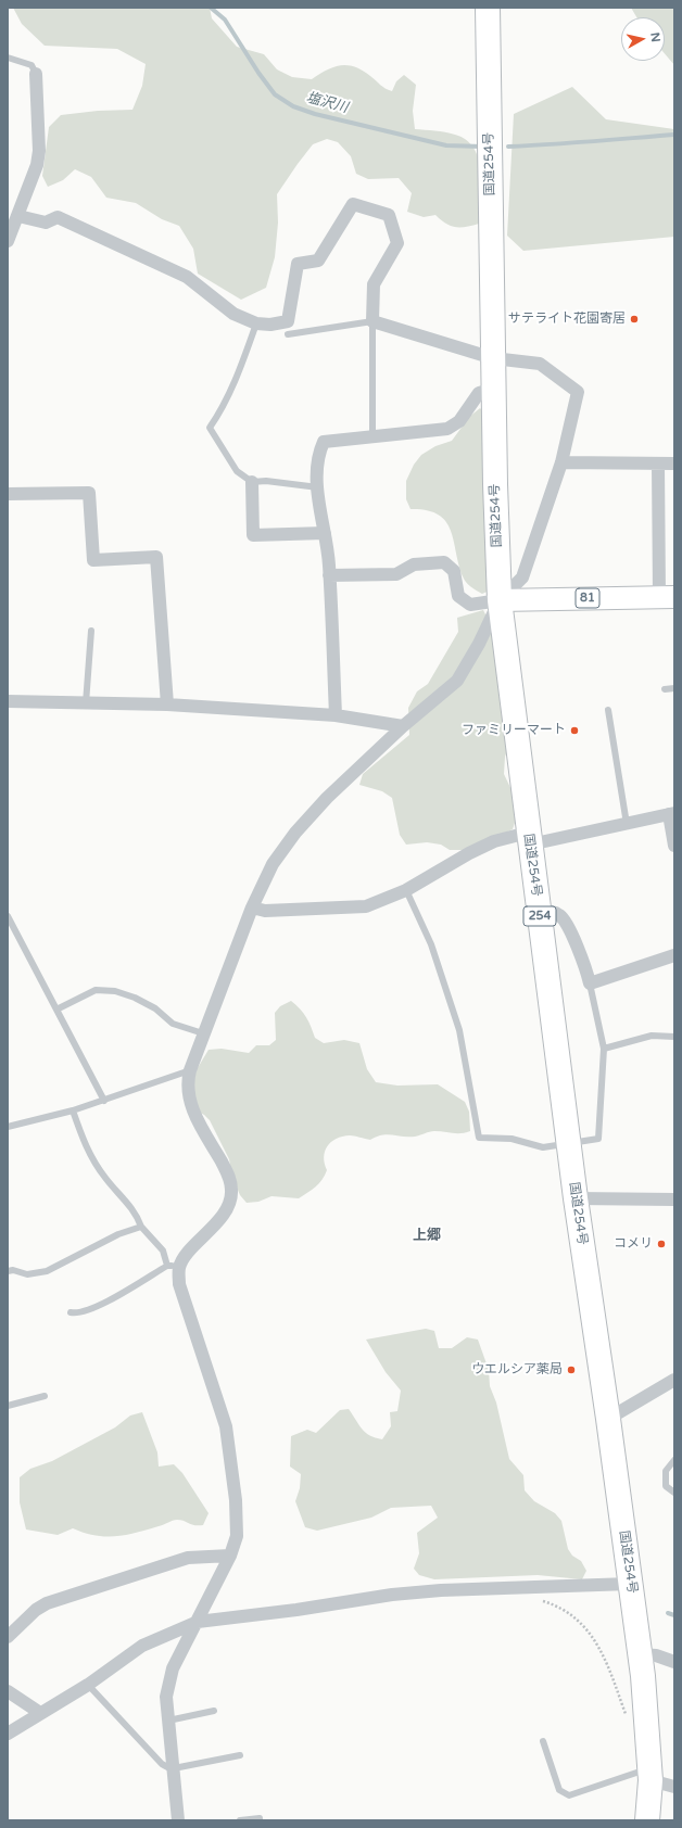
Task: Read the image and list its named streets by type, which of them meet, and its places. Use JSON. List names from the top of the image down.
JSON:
{
  "streets": {
    "highway": ["国道254号", "254"],
    "main road": ["81"]
  },
  "crossings": [
    ["国道254号", "81"]
  ],
  "districts": ["上郷"],
  "water": ["塩沢川"],
  "places": [
    "サテライト花園寄居",
    "ファミリーマート",
    "コメリ",
    "ウエルシア薬局"
  ],
  "north": "right"
}
